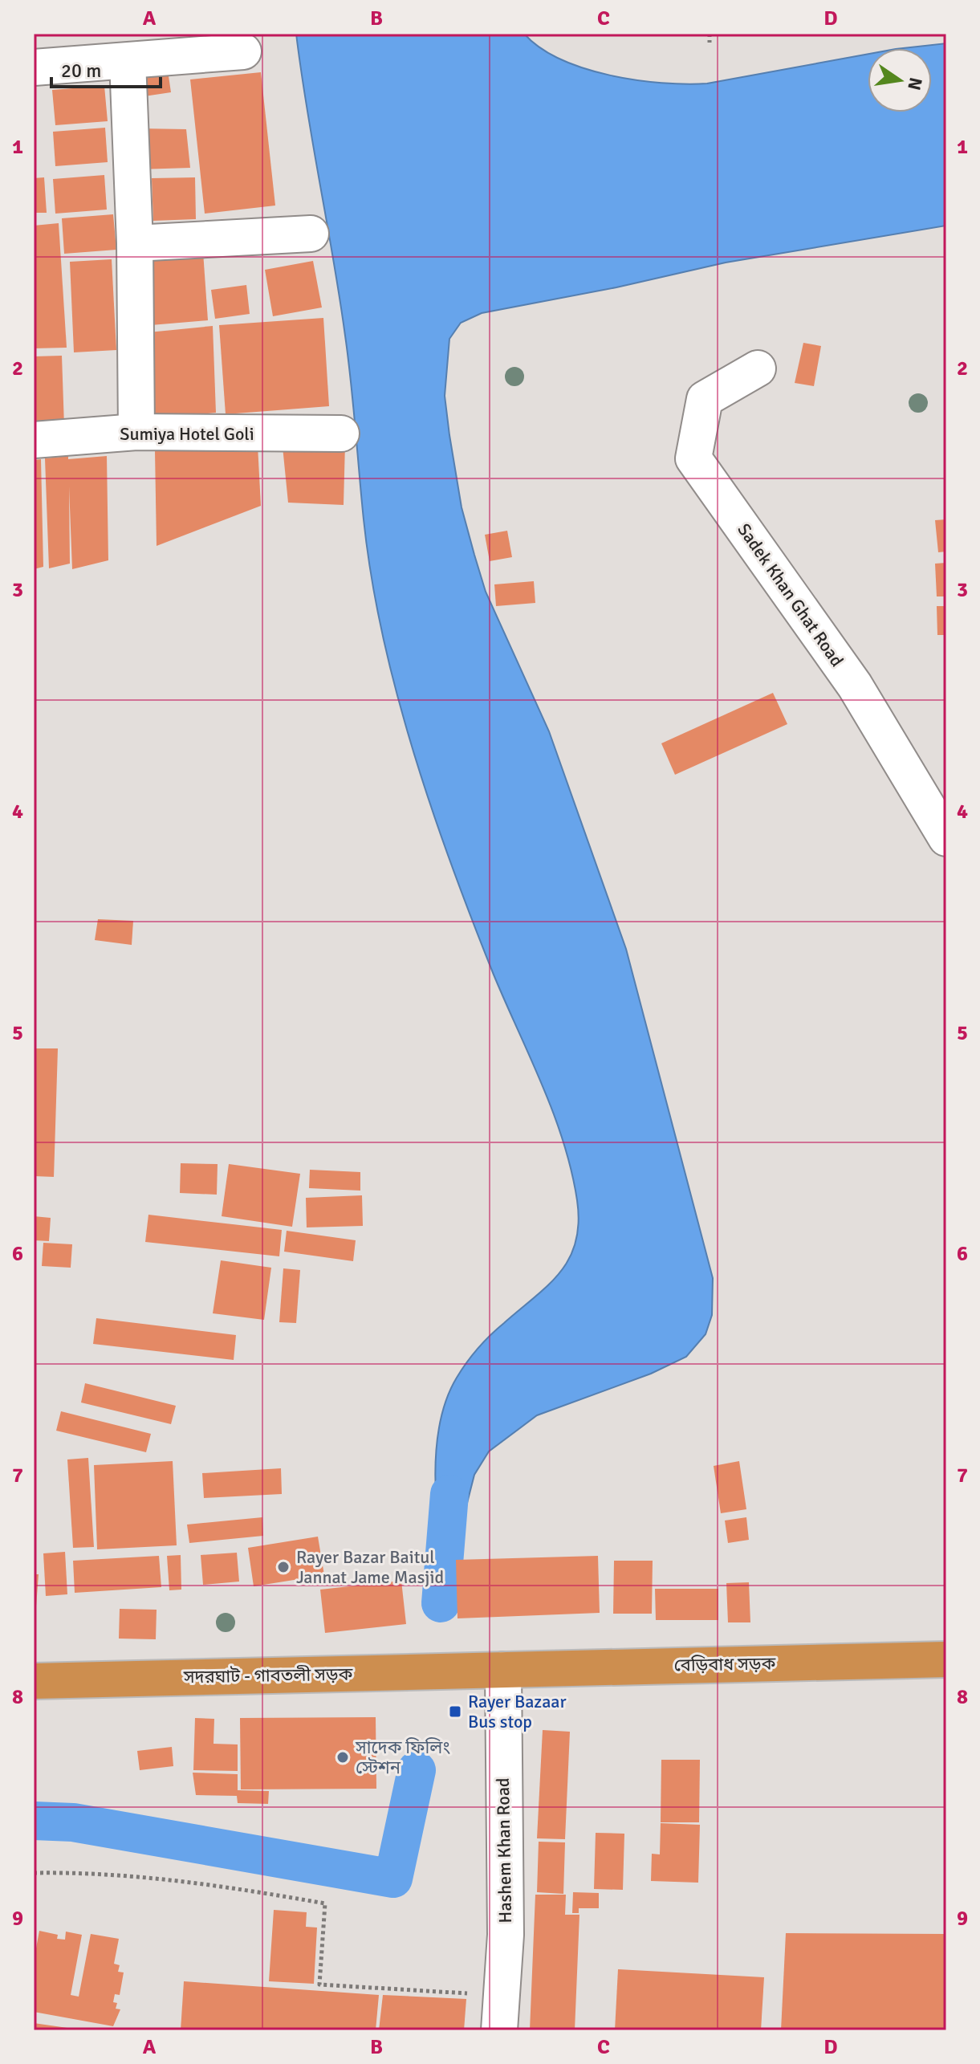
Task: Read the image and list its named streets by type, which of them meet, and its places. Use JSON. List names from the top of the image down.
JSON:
{
  "streets": {
    "highway": ["বেড়িবাধ সড়ক", "সদরঘাট - গাবতলী সড়ক"],
    "street": ["Sumiya Hotel Goli", "Sadek Khan Ghat Road", "Hashem Khan Road"]
  },
  "crossings": [
    ["বেড়িবাধ সড়ক", "সদরঘাট - গাবতলী সড়ক"],
    ["বেড়িবাধ সড়ক", "Hashem Khan Road"],
    ["সদরঘাট - গাবতলী সড়ক", "Hashem Khan Road"]
  ],
  "places": {
    "other": ["Rayer Bazar Baitul Jannat Jame Masjid", "সাদেক ফিলিং স্টেশন"],
    "transit": ["Rayer Bazaar Bus stop"]
  },
  "scale_bar": "20 m",
  "north": "right",
  "grid": {
    "columns": [
      "A",
      "B",
      "C",
      "D"
    ],
    "rows": [
      "1",
      "2",
      "3",
      "4",
      "5",
      "6",
      "7",
      "8",
      "9"
    ]
  }
}
